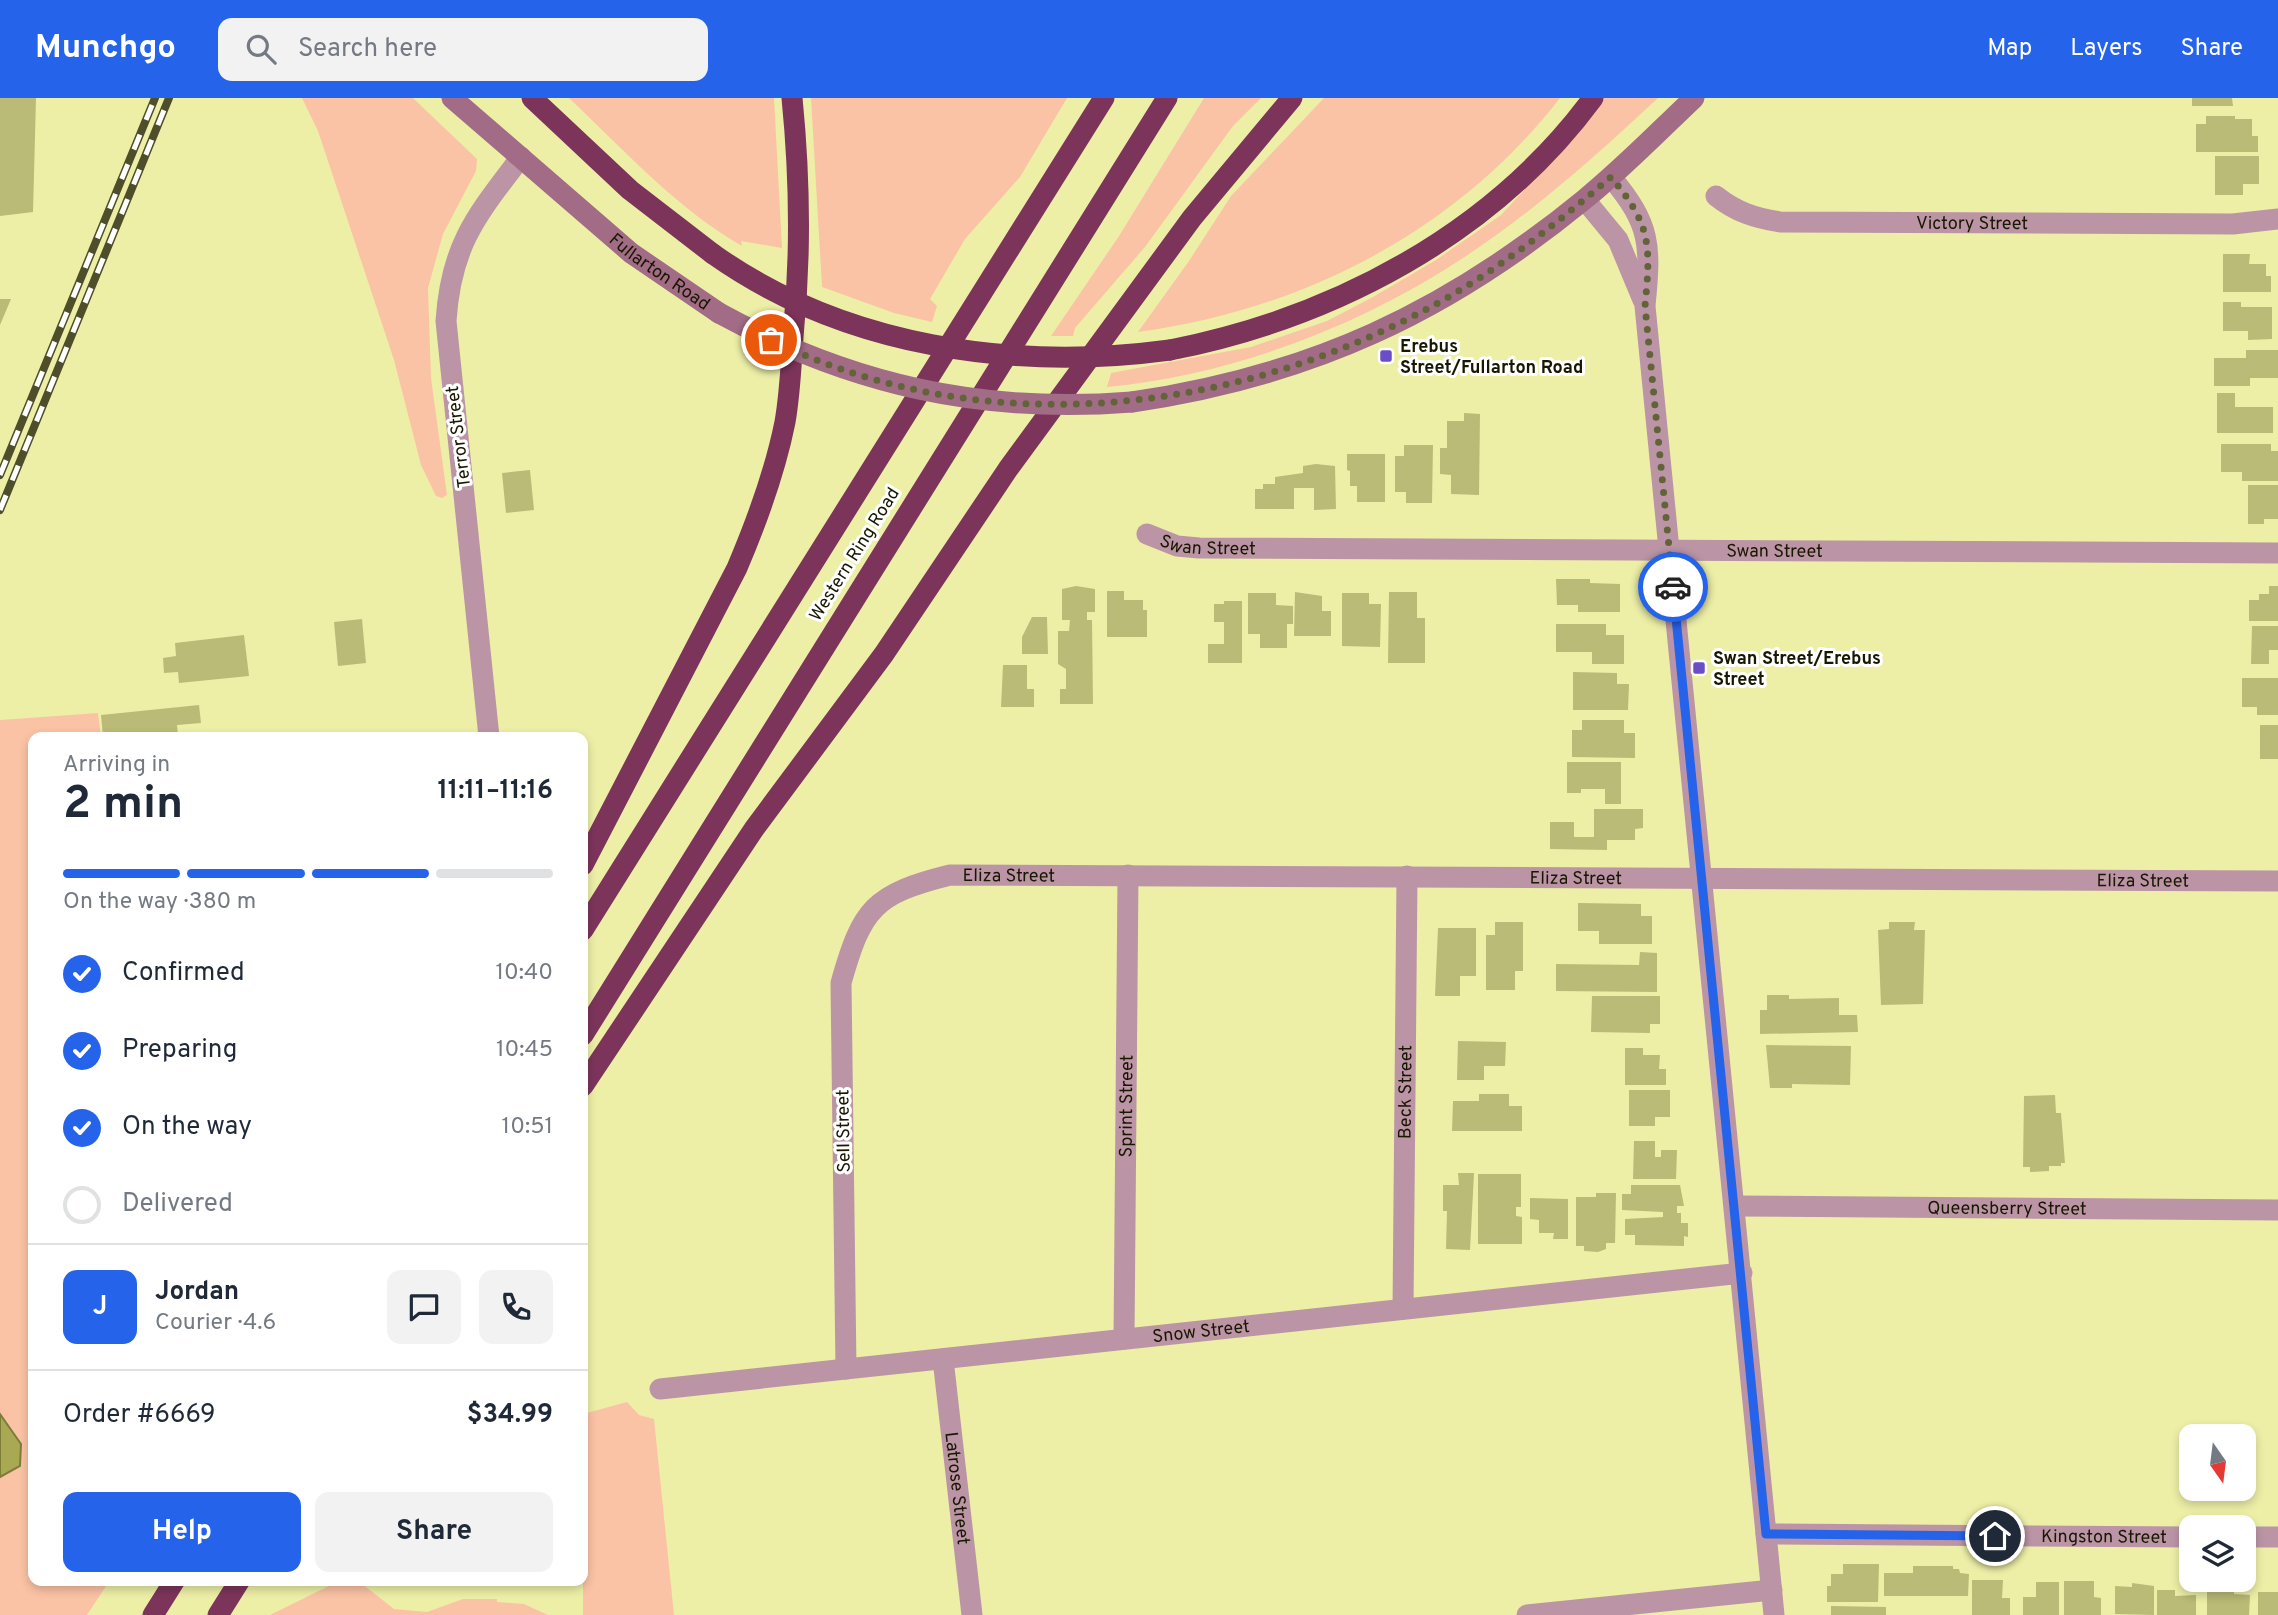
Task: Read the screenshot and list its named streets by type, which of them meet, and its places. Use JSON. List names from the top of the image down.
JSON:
{
  "streets": {
    "highway": ["Western Ring Road"],
    "main road": ["Fullarton Road"],
    "street": [
      "Victory Street",
      "Terror Street",
      "Swan Street",
      "Eliza Street",
      "Beck Street",
      "Sprint Street",
      "Sell Street",
      "Queensberry Street",
      "Snow Street",
      "Latrose Street",
      "Kingston Street"
    ]
  },
  "crossings": [
    ["Fullarton Road", "Terror Street"],
    ["Eliza Street", "Beck Street"],
    ["Eliza Street", "Sprint Street"],
    ["Eliza Street", "Sell Street"],
    ["Beck Street", "Snow Street"],
    ["Sprint Street", "Snow Street"],
    ["Sell Street", "Snow Street"],
    ["Snow Street", "Latrose Street"]
  ],
  "places": {
    "transit": ["Erebus Street/Fullarton Road", "Swan Street/Erebus Street"]
  },
  "north": "bottom",
  "page": {
    "header": "Munchgo",
    "search": "Search here",
    "nav": ["Map", "Layers", "Share"],
    "heading": ["2 min", "Arriving in", "11:11–11:16"],
    "panel": [
      "Jordan",
      "Courier · 4.6",
      "Order #6669",
      "$34.99"
    ],
    "bar": "On the way · 380 m",
    "list": [
      ["Confirmed", "10:40"],
      ["Preparing", "10:45"],
      ["On the way", "10:51"],
      "Delivered"
    ],
    "round": "J",
    "buttons": ["Help", "Share"]
  }
}
